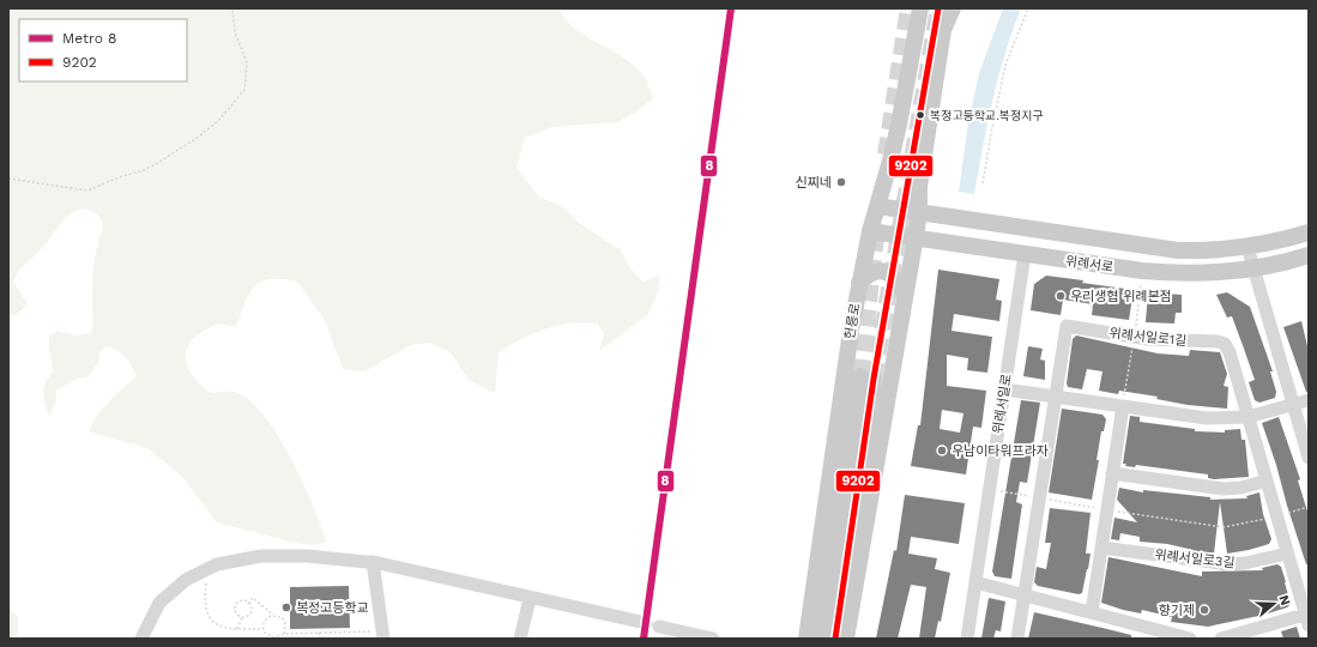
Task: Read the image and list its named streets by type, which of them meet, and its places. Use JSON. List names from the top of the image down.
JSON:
{
  "streets": {
    "main road": ["위례서로", "헌릉로"],
    "street": ["위례서일로1길", "위례서일로", "위례서일로3길"]
  },
  "crossings": [
    ["위례서로", "헌릉로"],
    ["위례서로", "위례서일로"]
  ],
  "places": [
    "복정고등학교.복정지구",
    "신찌네",
    "우리생협 위례본점",
    "우남이타워프라자",
    "복정고등학교",
    "향기제"
  ],
  "lines": ["metro line 8", "transit line 9202"],
  "legend": ["Metro 8", "9202"],
  "north": "right"
}
